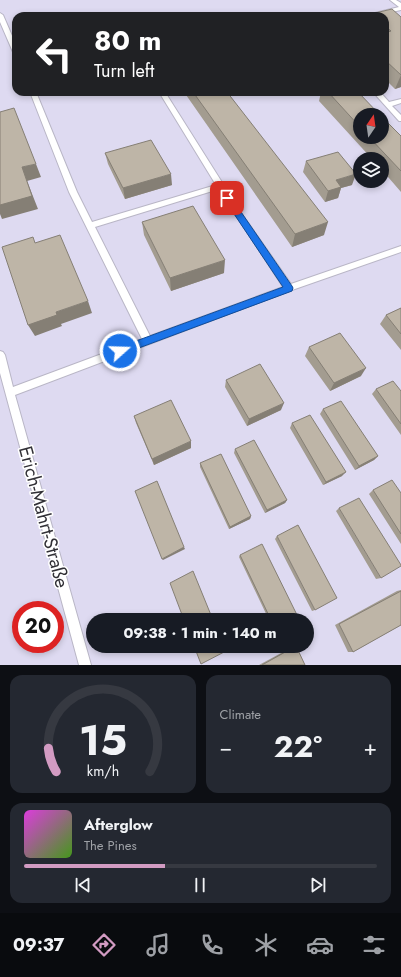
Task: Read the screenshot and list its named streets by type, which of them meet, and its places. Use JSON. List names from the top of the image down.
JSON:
{
  "streets": {
    "lane": ["Erich-Mahrt-Straße"]
  },
  "north": "top",
  "page": {
    "turn": ["80 m", "Turn left"],
    "limit": "20",
    "trip": "09:38 · 1 min · 140 m",
    "tile": "Climate",
    "heat": ["−", "22°", "+"],
    "song": ["Afterglow", "The Pines"],
    "tabs": "09:37",
    "gauge": ["15", "km/h"]
  }
}
